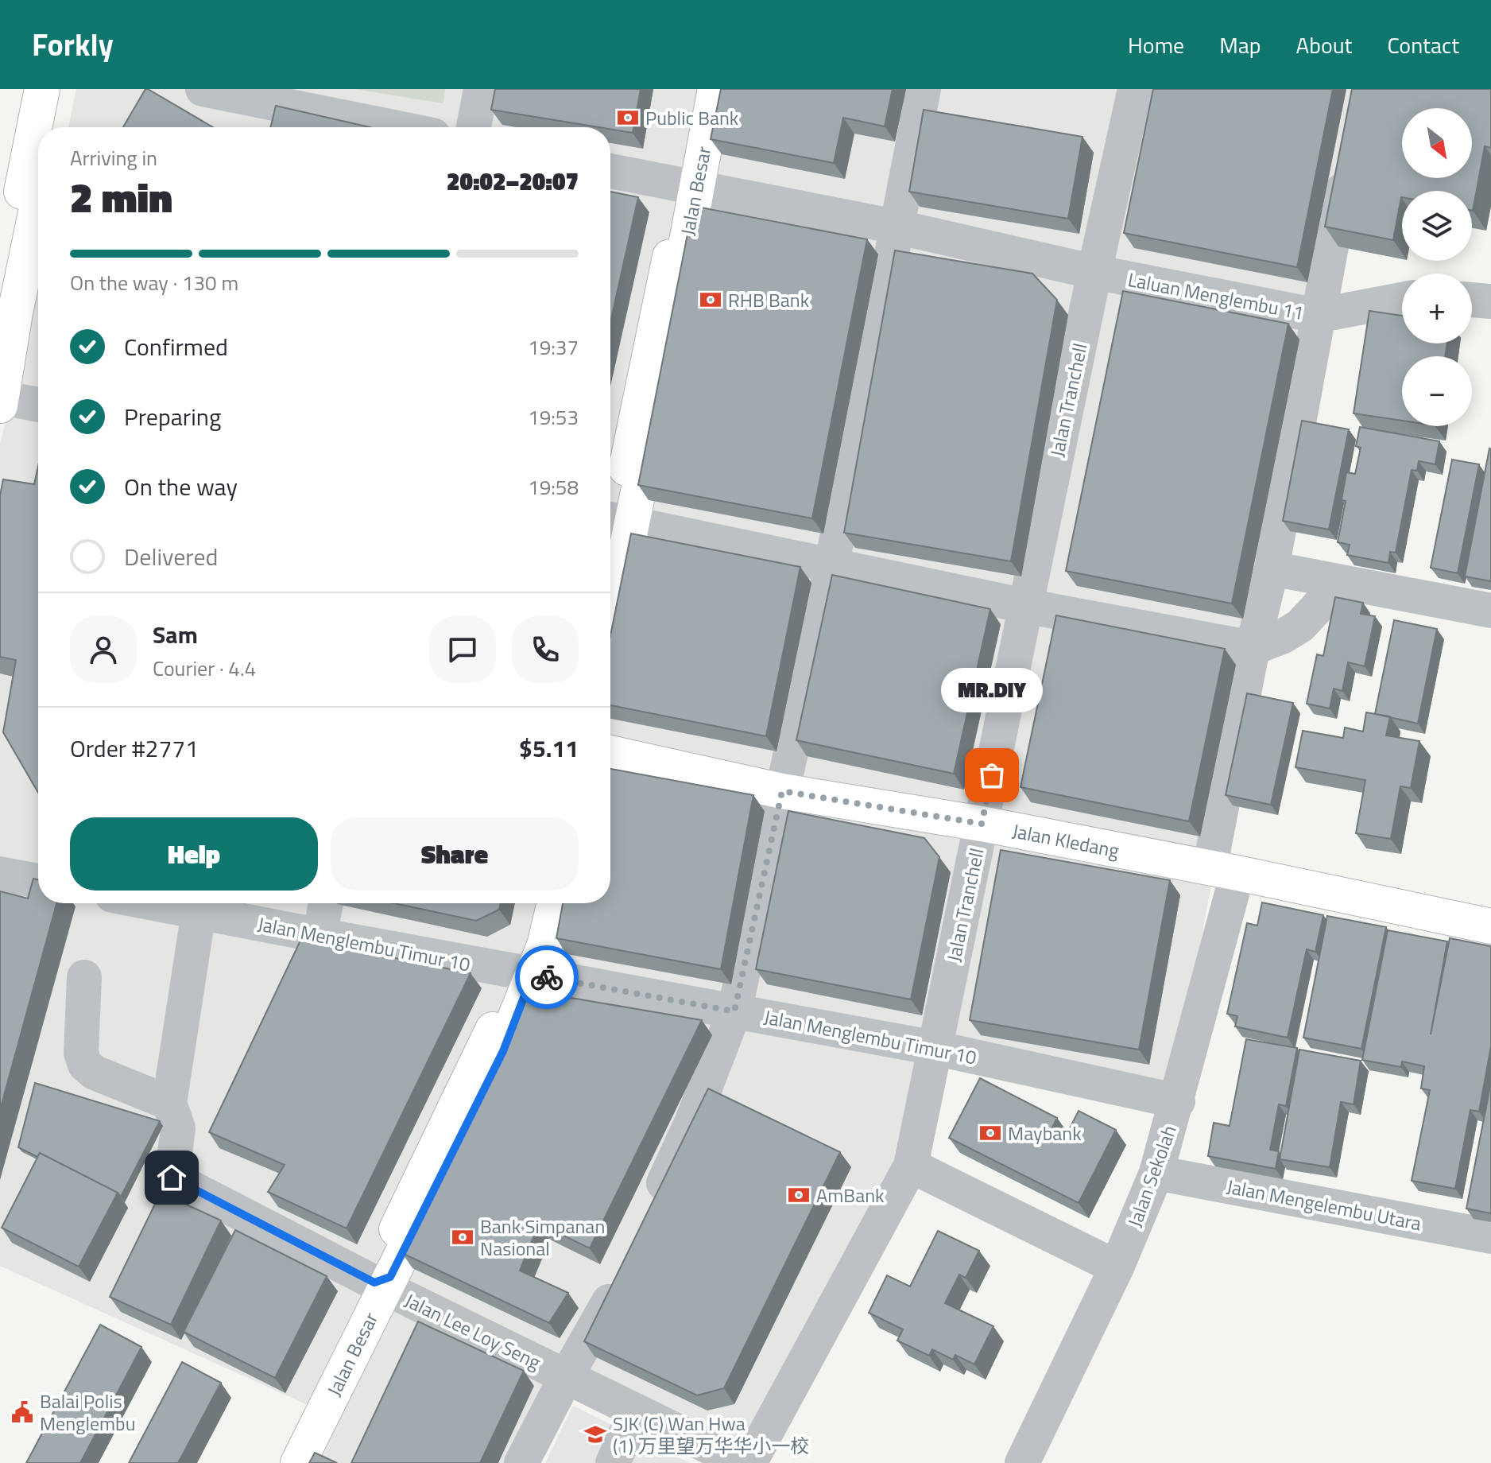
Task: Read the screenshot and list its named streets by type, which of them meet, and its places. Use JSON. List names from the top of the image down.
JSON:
{
  "streets": {
    "main road": ["Jalan Besar", "Jalan Kledang"],
    "street": [
      "Laluan Menglembu 11",
      "Jalan Tranchell",
      "Jalan Menglembu Timur 10",
      "Jalan Sekolah",
      "Jalan Mengelembu Utara",
      "Jalan Lee Loy Seng"
    ]
  },
  "crossings": [
    ["Jalan Besar", "Laluan Menglembu 11"],
    ["Jalan Besar", "Jalan Menglembu Timur 10"],
    ["Jalan Besar", "Jalan Lee Loy Seng"],
    ["Laluan Menglembu 11", "Jalan Tranchell"],
    ["Laluan Menglembu 11", "Jalan Sekolah"],
    ["Jalan Tranchell", "Jalan Kledang"],
    ["Jalan Tranchell", "Jalan Menglembu Timur 10"],
    ["Jalan Kledang", "Jalan Sekolah"],
    ["Jalan Menglembu Timur 10", "Jalan Sekolah"],
    ["Jalan Sekolah", "Jalan Mengelembu Utara"]
  ],
  "places": {
    "bank": [
      "Public Bank",
      "RHB Bank",
      "Maybank",
      "AmBank",
      "Bank Simpanan Nasional"
    ],
    "other": ["MR.DIY"],
    "public building": ["Balai Polis Menglembu"],
    "school or university": ["SJK (C) Wan Hwa (1) 万里望万华华小一校"]
  },
  "north": "bottom right",
  "page": {
    "header": "Forkly",
    "nav": [
      "Home",
      "Map",
      "About",
      "Contact"
    ],
    "map_buttons": ["+", "−"],
    "heading": ["2 min", "Arriving in", "20:02–20:07"],
    "panel": [
      "Sam",
      "Courier · 4.4",
      "Order #2771",
      "$5.11"
    ],
    "bar": "On the way · 130 m",
    "list": [
      ["Confirmed", "19:37"],
      ["Preparing", "19:53"],
      ["On the way", "19:58"],
      "Delivered"
    ],
    "bubble": "MR.DIY",
    "buttons": ["Help", "Share"]
  }
}
